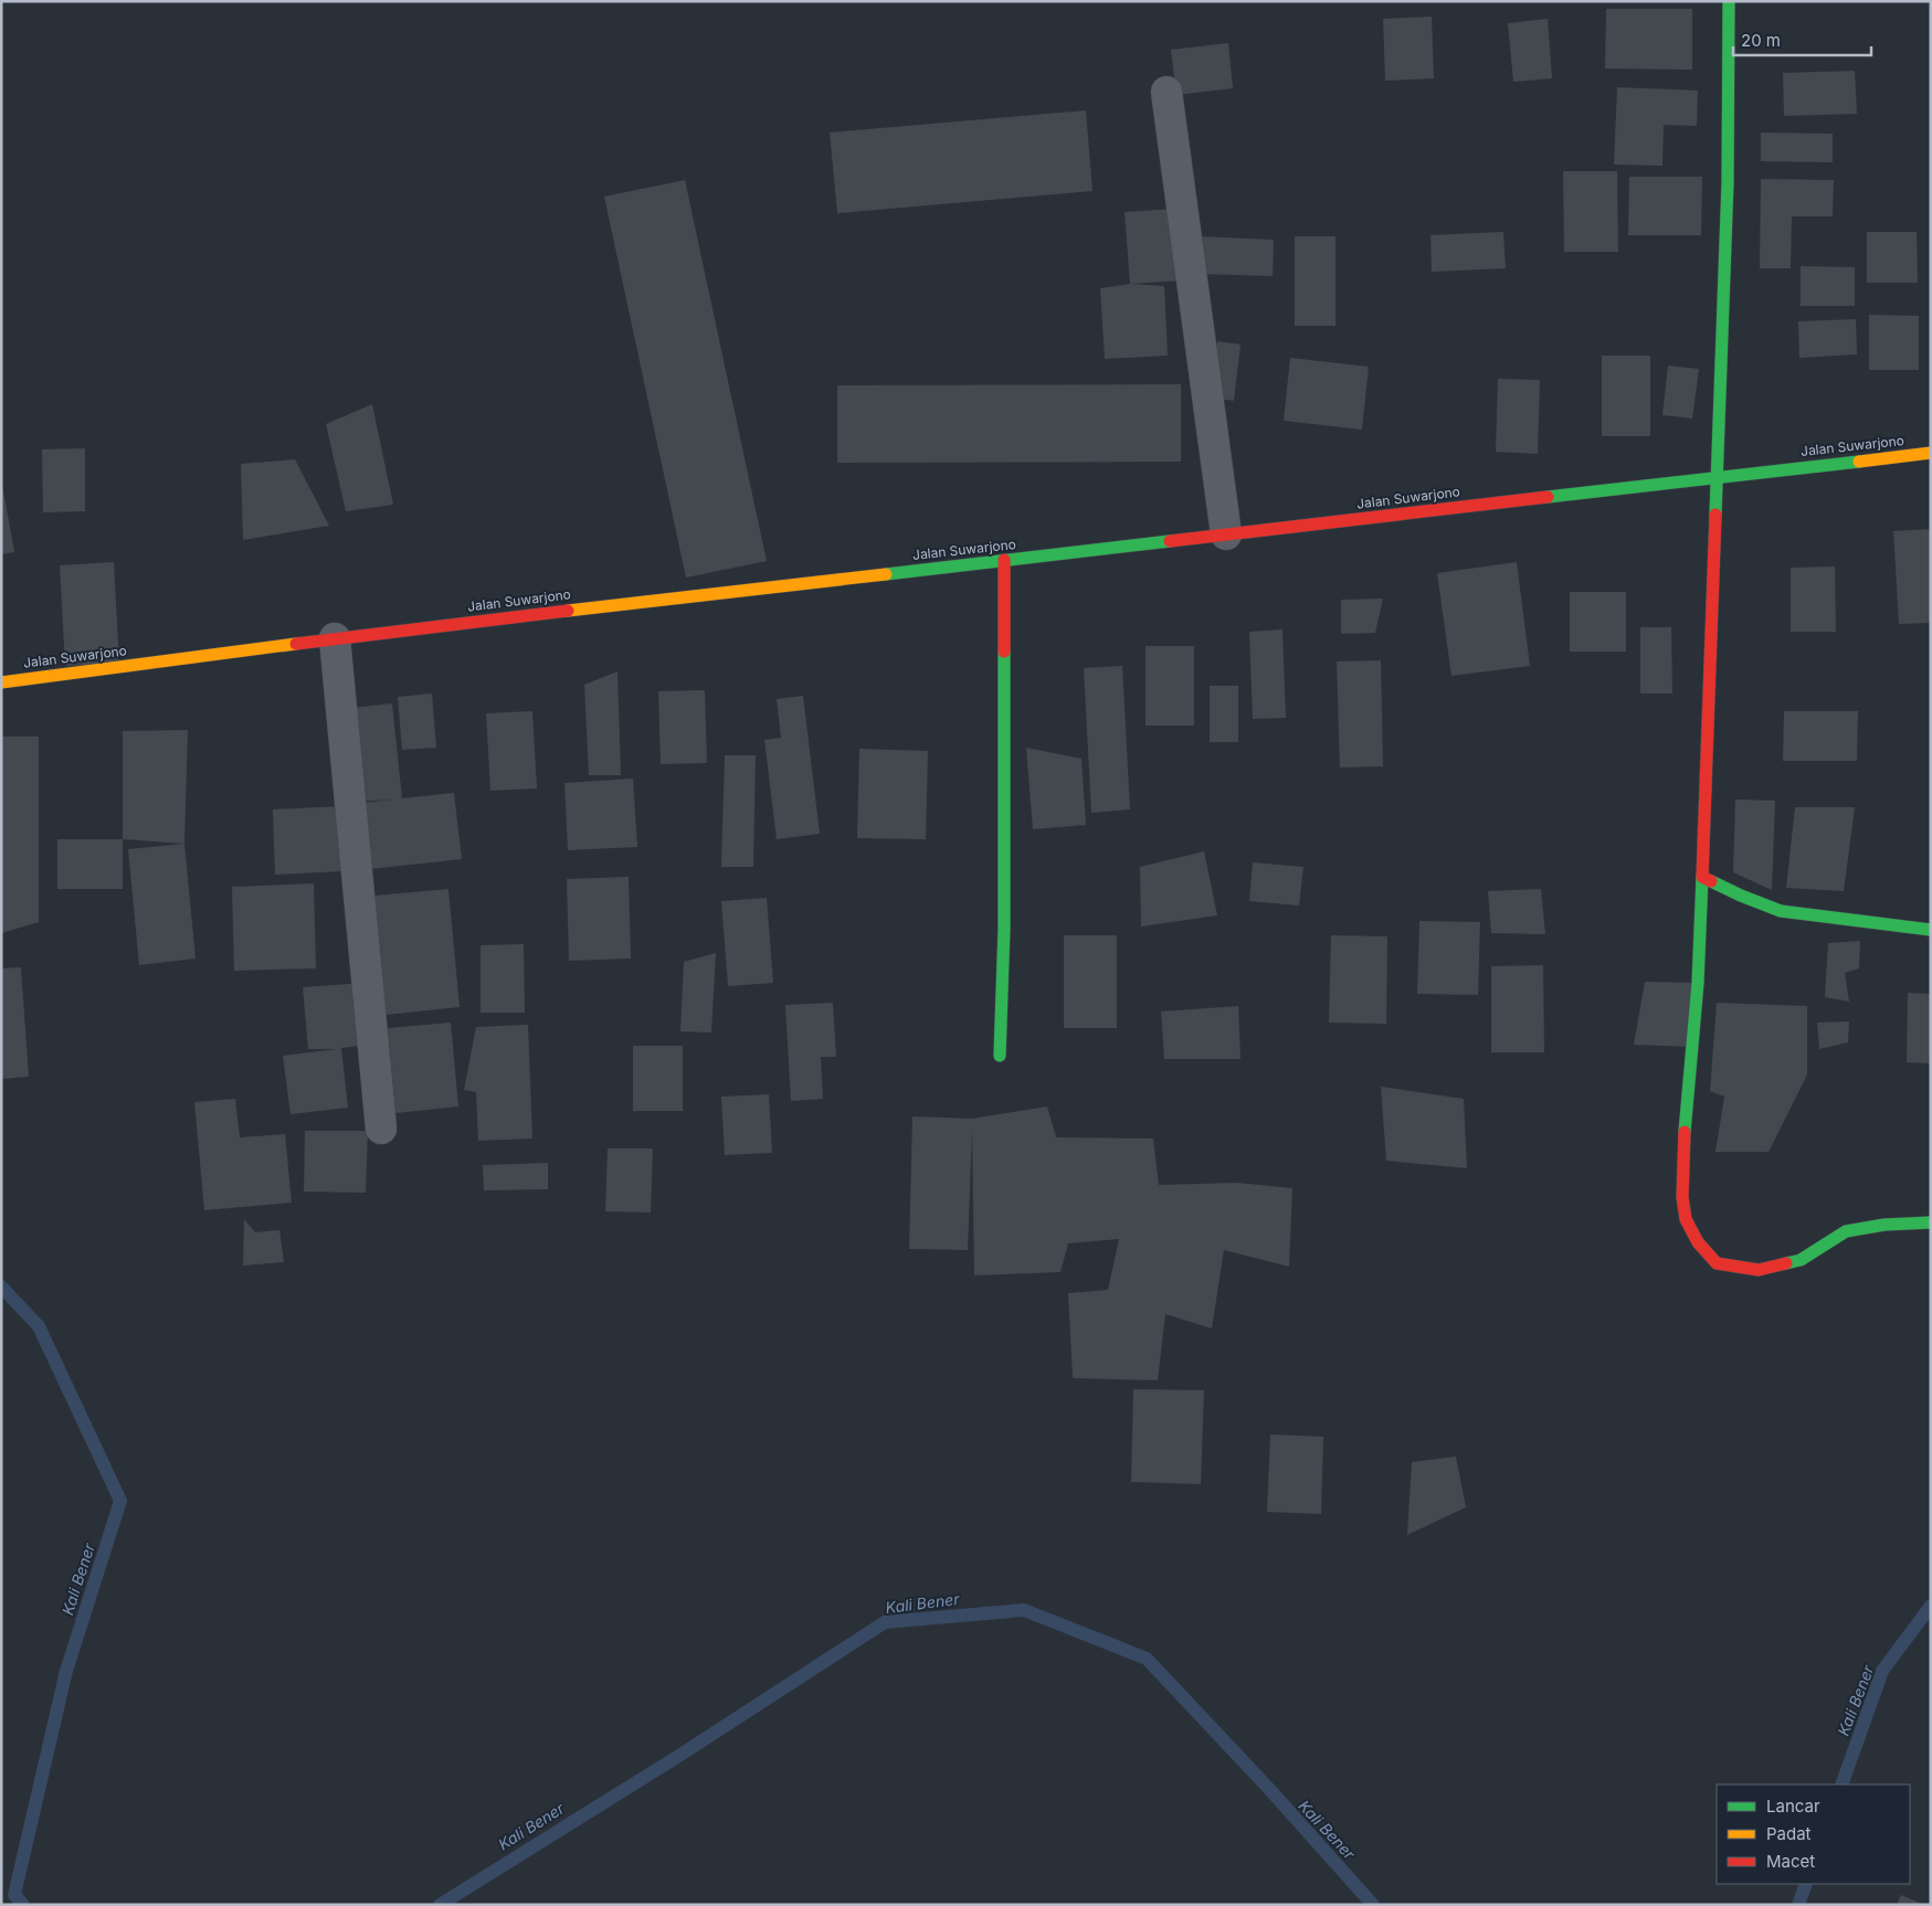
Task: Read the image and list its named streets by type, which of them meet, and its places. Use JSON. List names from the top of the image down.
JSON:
{
  "streets": {
    "street": ["Jalan Suwarjono"]
  },
  "water": ["Kali Bener"],
  "legend": ["Lancar", "Padat", "Macet"],
  "scale_bar": "20 m"
}
